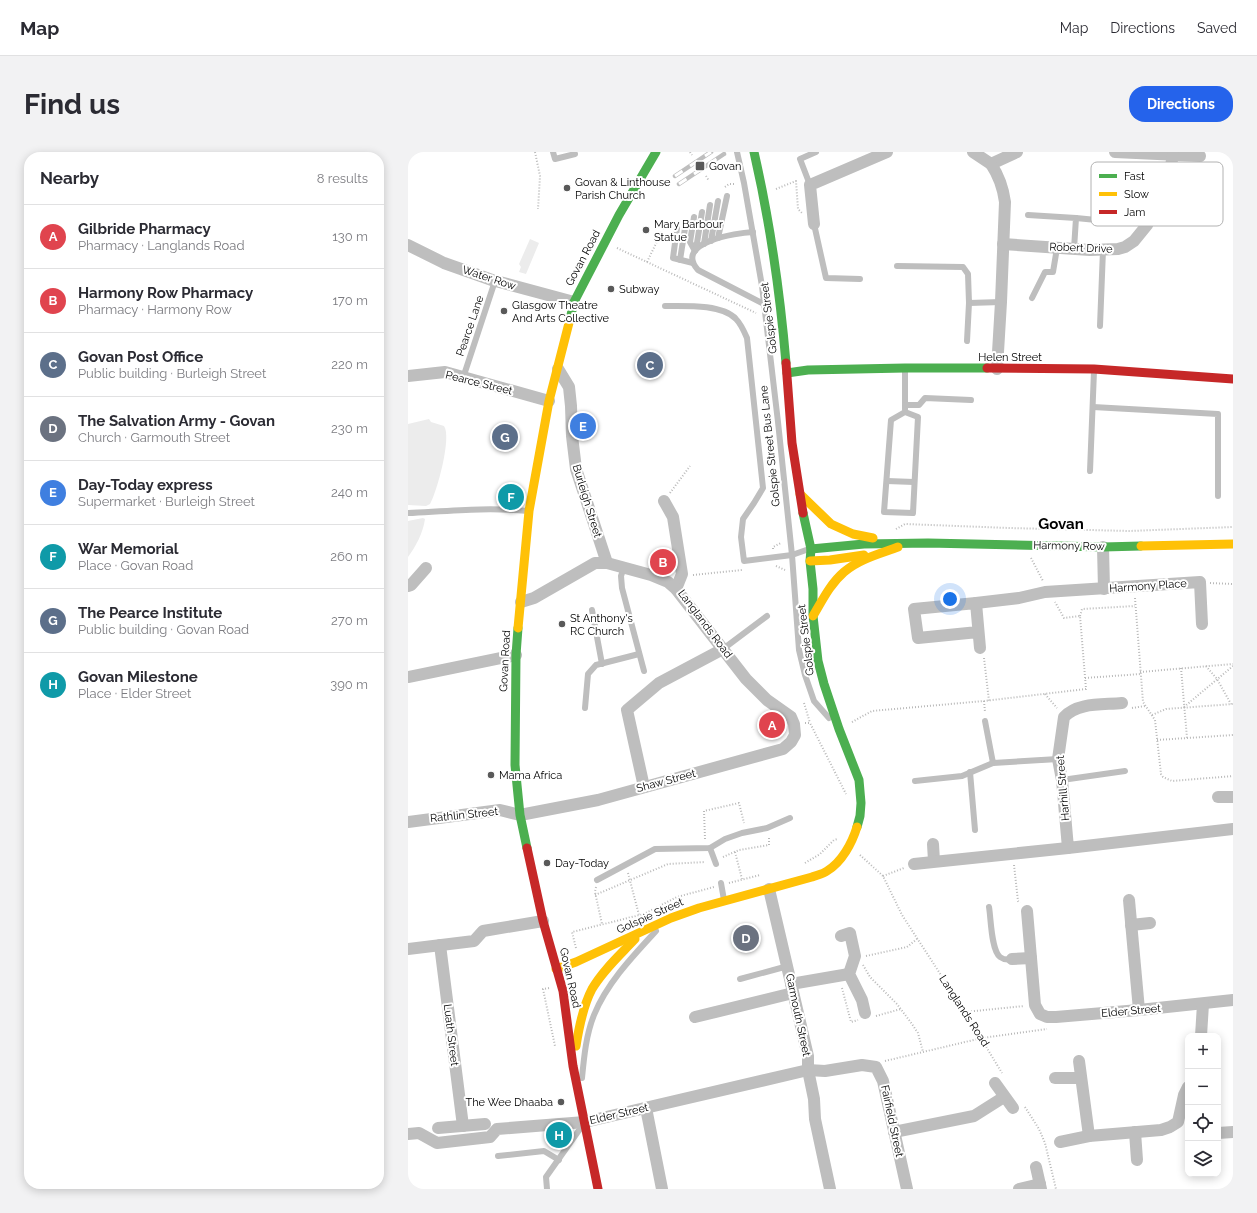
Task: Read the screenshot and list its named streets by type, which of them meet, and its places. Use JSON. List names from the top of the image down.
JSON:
{
  "streets": {
    "street": [
      "Robert Drive",
      "Govan Road",
      "Water Row",
      "Golspie Street",
      "Helen Street",
      "Pearce Street",
      "Burleigh Street",
      "Harmony Row",
      "Harmony Place",
      "Langlands Road",
      "Shaw Street",
      "Harhill Street",
      "Rathlin Street",
      "Elder Street",
      "Garmouth Street",
      "Luath Street",
      "Fairfield Street"
    ],
    "lane": ["Pearce Lane", "Golspie Street Bus Lane"]
  },
  "crossings": [
    ["Govan Road", "Water Row"],
    ["Govan Road", "Golspie Street"],
    ["Govan Road", "Pearce Street"],
    ["Govan Road", "Burleigh Street"],
    ["Govan Road", "Shaw Street"],
    ["Govan Road", "Rathlin Street"],
    ["Govan Road", "Elder Street"],
    ["Water Row", "Pearce Lane"],
    ["Golspie Street", "Helen Street"],
    ["Golspie Street", "Golspie Street Bus Lane"],
    ["Golspie Street", "Harmony Row"],
    ["Golspie Street", "Langlands Road"],
    ["Golspie Street", "Garmouth Street"],
    ["Pearce Lane", "Pearce Street"],
    ["Harmony Row", "Harmony Place"],
    ["Langlands Road", "Shaw Street"],
    ["Shaw Street", "Rathlin Street"],
    ["Elder Street", "Garmouth Street"],
    ["Elder Street", "Fairfield Street"]
  ],
  "districts": ["Govan"],
  "places": {
    "transit": ["Govan"],
    "other": [
      "Govan & Linthouse Parish Church",
      "Mary Barbour Statue",
      "Subway",
      "Glasgow Theatre And Arts Collective",
      "St Anthony's RC Church",
      "Mama Africa",
      "Day-Today",
      "The Wee Dhaaba"
    ]
  },
  "legend": ["Fast", "Slow", "Jam"],
  "page": {
    "header": "Map",
    "nav": ["Map", "Directions", "Saved"],
    "buttons": "Directions",
    "title": "Find us",
    "heading": ["Nearby", "8 results"],
    "list": [
      {
        "mark": "A",
        "name": "Gilbride Pharmacy",
        "note": "Pharmacy · Langlands Road",
        "value": "130 m"
      },
      {
        "mark": "B",
        "name": "Harmony Row Pharmacy",
        "note": "Pharmacy · Harmony Row",
        "value": "170 m"
      },
      {
        "mark": "C",
        "name": "Govan Post Office",
        "note": "Public building · Burleigh Street",
        "value": "220 m"
      },
      {
        "mark": "D",
        "name": "The Salvation Army - Govan",
        "note": "Church · Garmouth Street",
        "value": "230 m"
      },
      {
        "mark": "E",
        "name": "Day-Today express",
        "note": "Supermarket · Burleigh Street",
        "value": "240 m"
      },
      {
        "mark": "F",
        "name": "War Memorial",
        "note": "Place · Govan Road",
        "value": "260 m"
      },
      {
        "mark": "G",
        "name": "The Pearce Institute",
        "note": "Public building · Govan Road",
        "value": "270 m"
      },
      {
        "mark": "H",
        "name": "Govan Milestone",
        "note": "Place · Elder Street",
        "value": "390 m"
      }
    ],
    "pins": [
      "C",
      "E",
      "G",
      "F",
      "B",
      "A",
      "D",
      "H"
    ],
    "map_buttons": ["+", "−"]
  }
}
